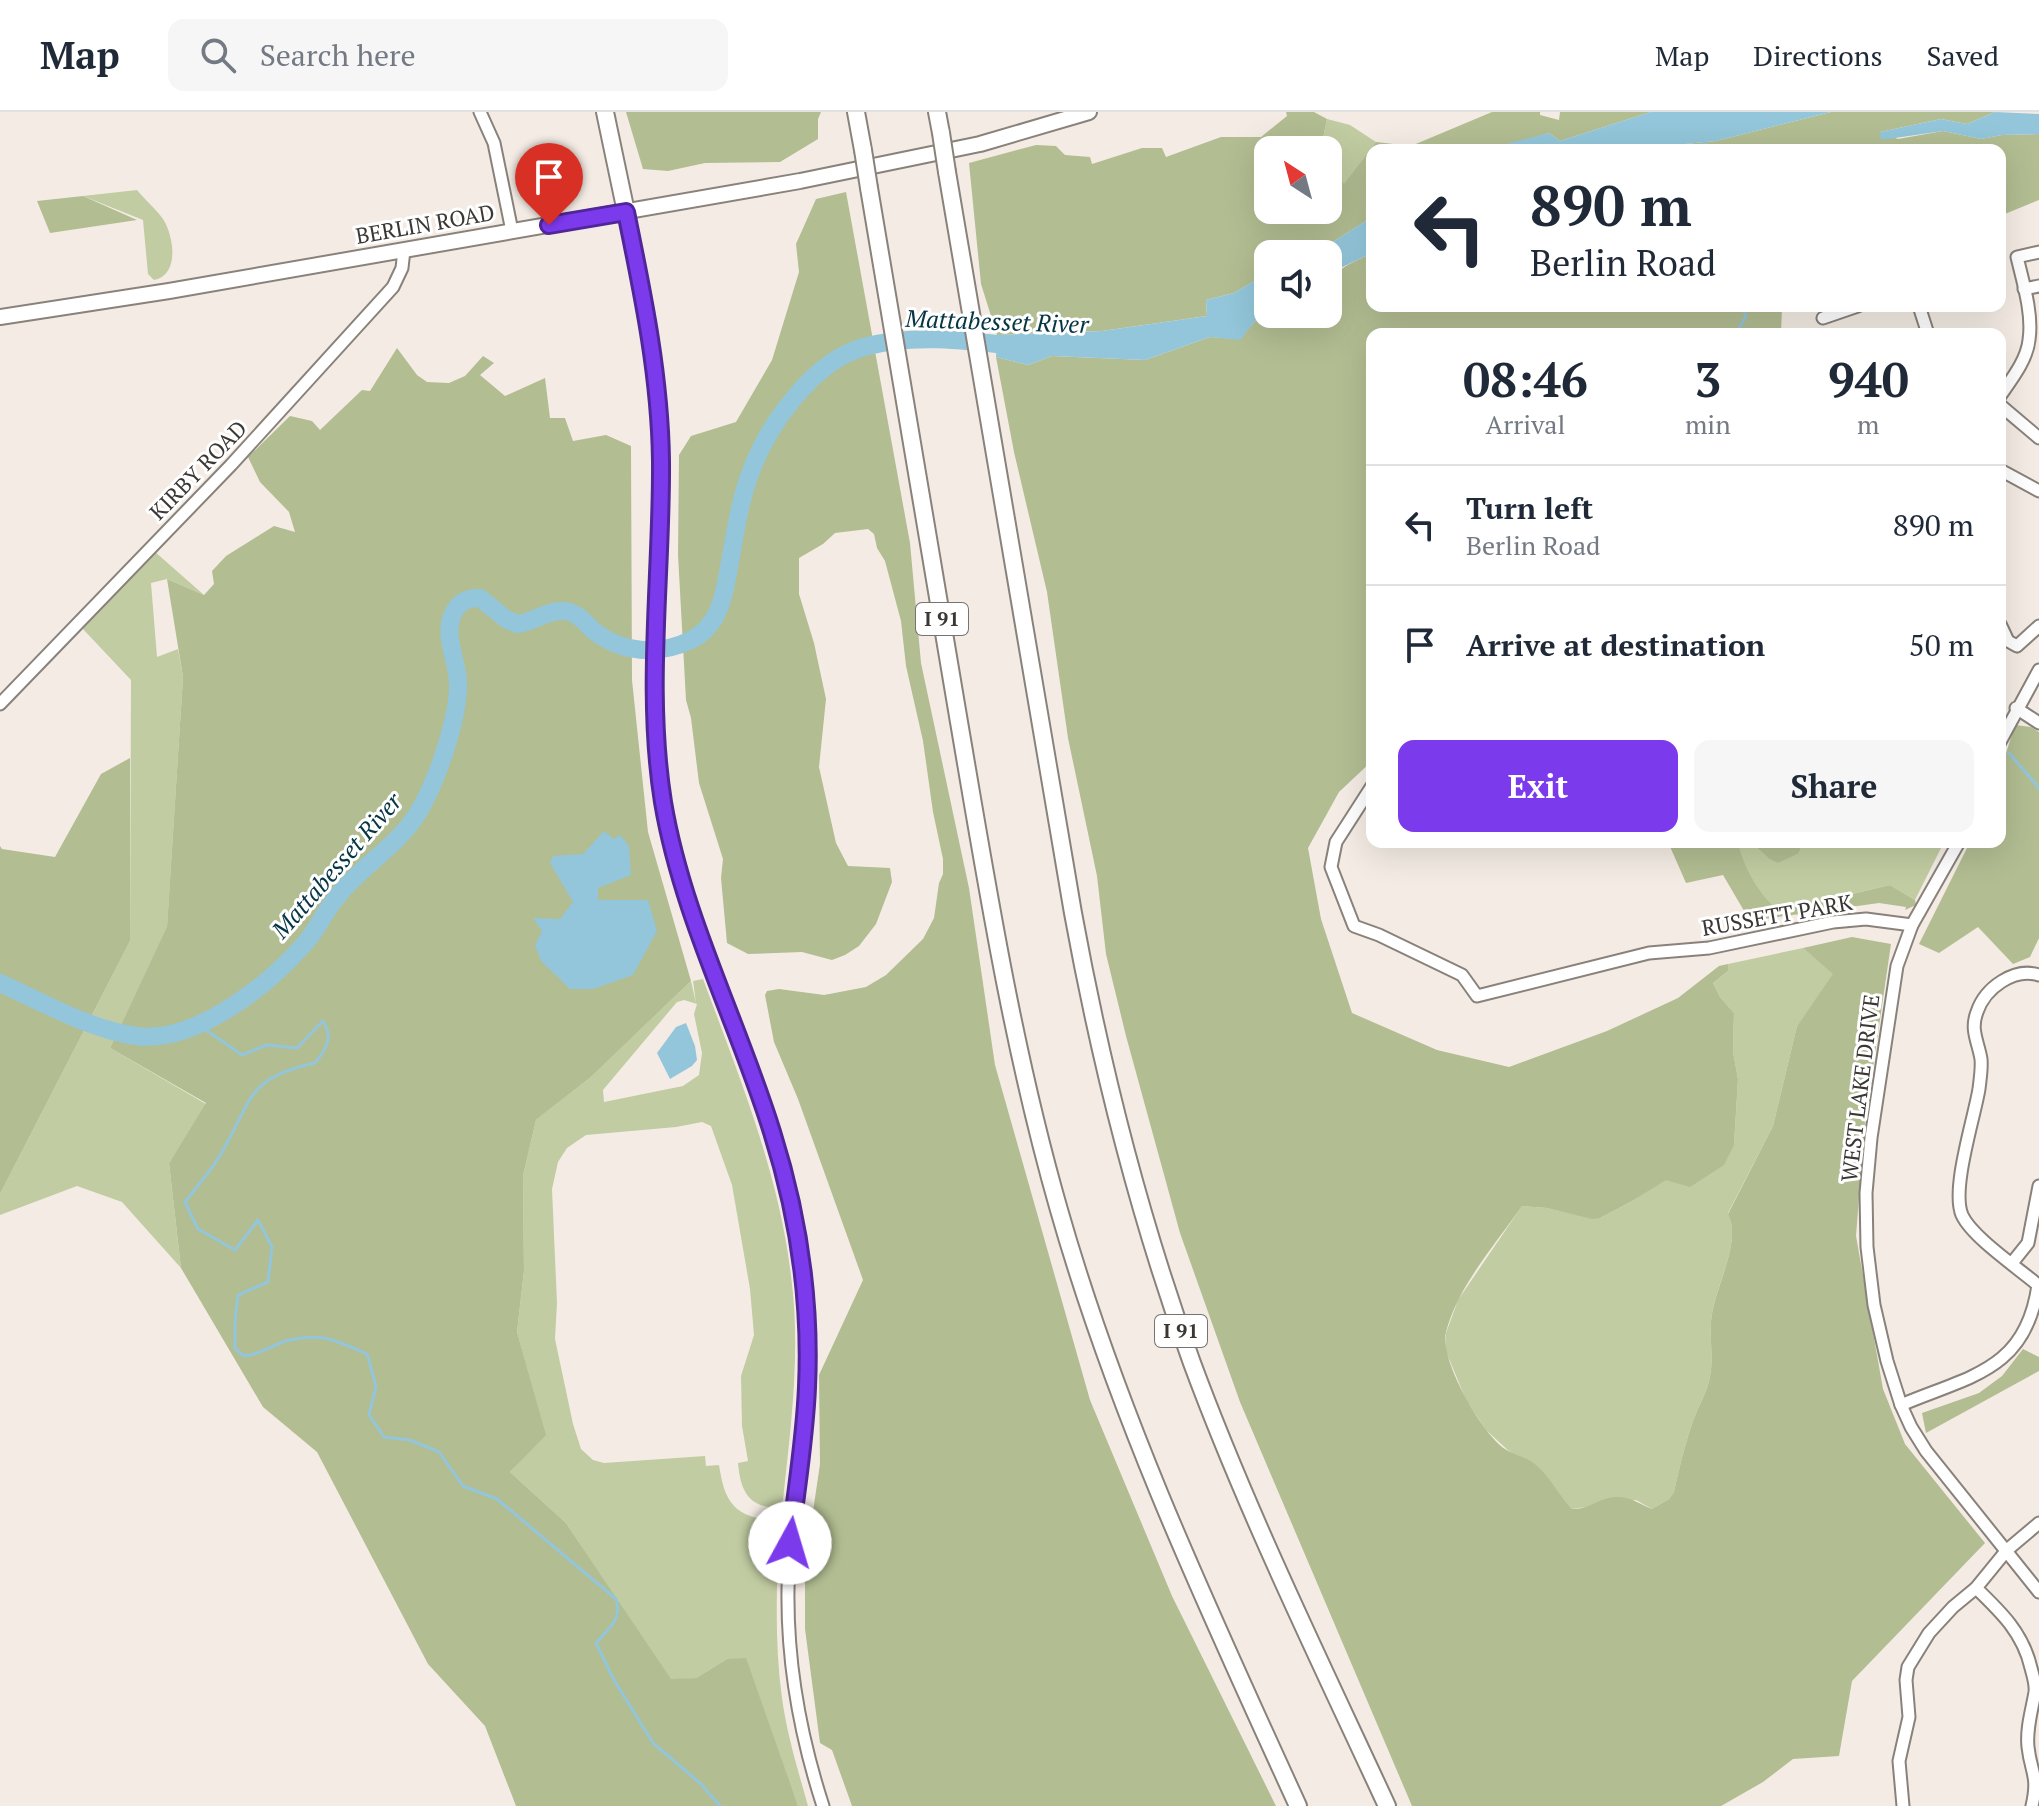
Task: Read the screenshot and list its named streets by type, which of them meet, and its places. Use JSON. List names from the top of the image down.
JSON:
{
  "streets": {
    "highway": ["I 91"],
    "main road": ["BERLIN ROAD"],
    "street": ["KIRBY ROAD", "RUSSETT PARK", "WEST LAKE DRIVE"]
  },
  "crossings": [
    ["BERLIN ROAD", "KIRBY ROAD"],
    ["RUSSETT PARK", "WEST LAKE DRIVE"]
  ],
  "water": ["Mattabesset River"],
  "north": "top left",
  "page": {
    "header": "Map",
    "search": "Search here",
    "nav": ["Map", "Directions", "Saved"],
    "turn": ["890 m", "Berlin Road"],
    "eta": [
      "08:46",
      "Arrival",
      "3",
      "min",
      "940",
      "m"
    ],
    "list": [
      {
        "name": "Turn left",
        "note": "Berlin Road",
        "value": "890 m"
      },
      {
        "name": "Arrive at destination",
        "value": "50 m"
      }
    ],
    "buttons": ["Exit", "Share"]
  }
}
